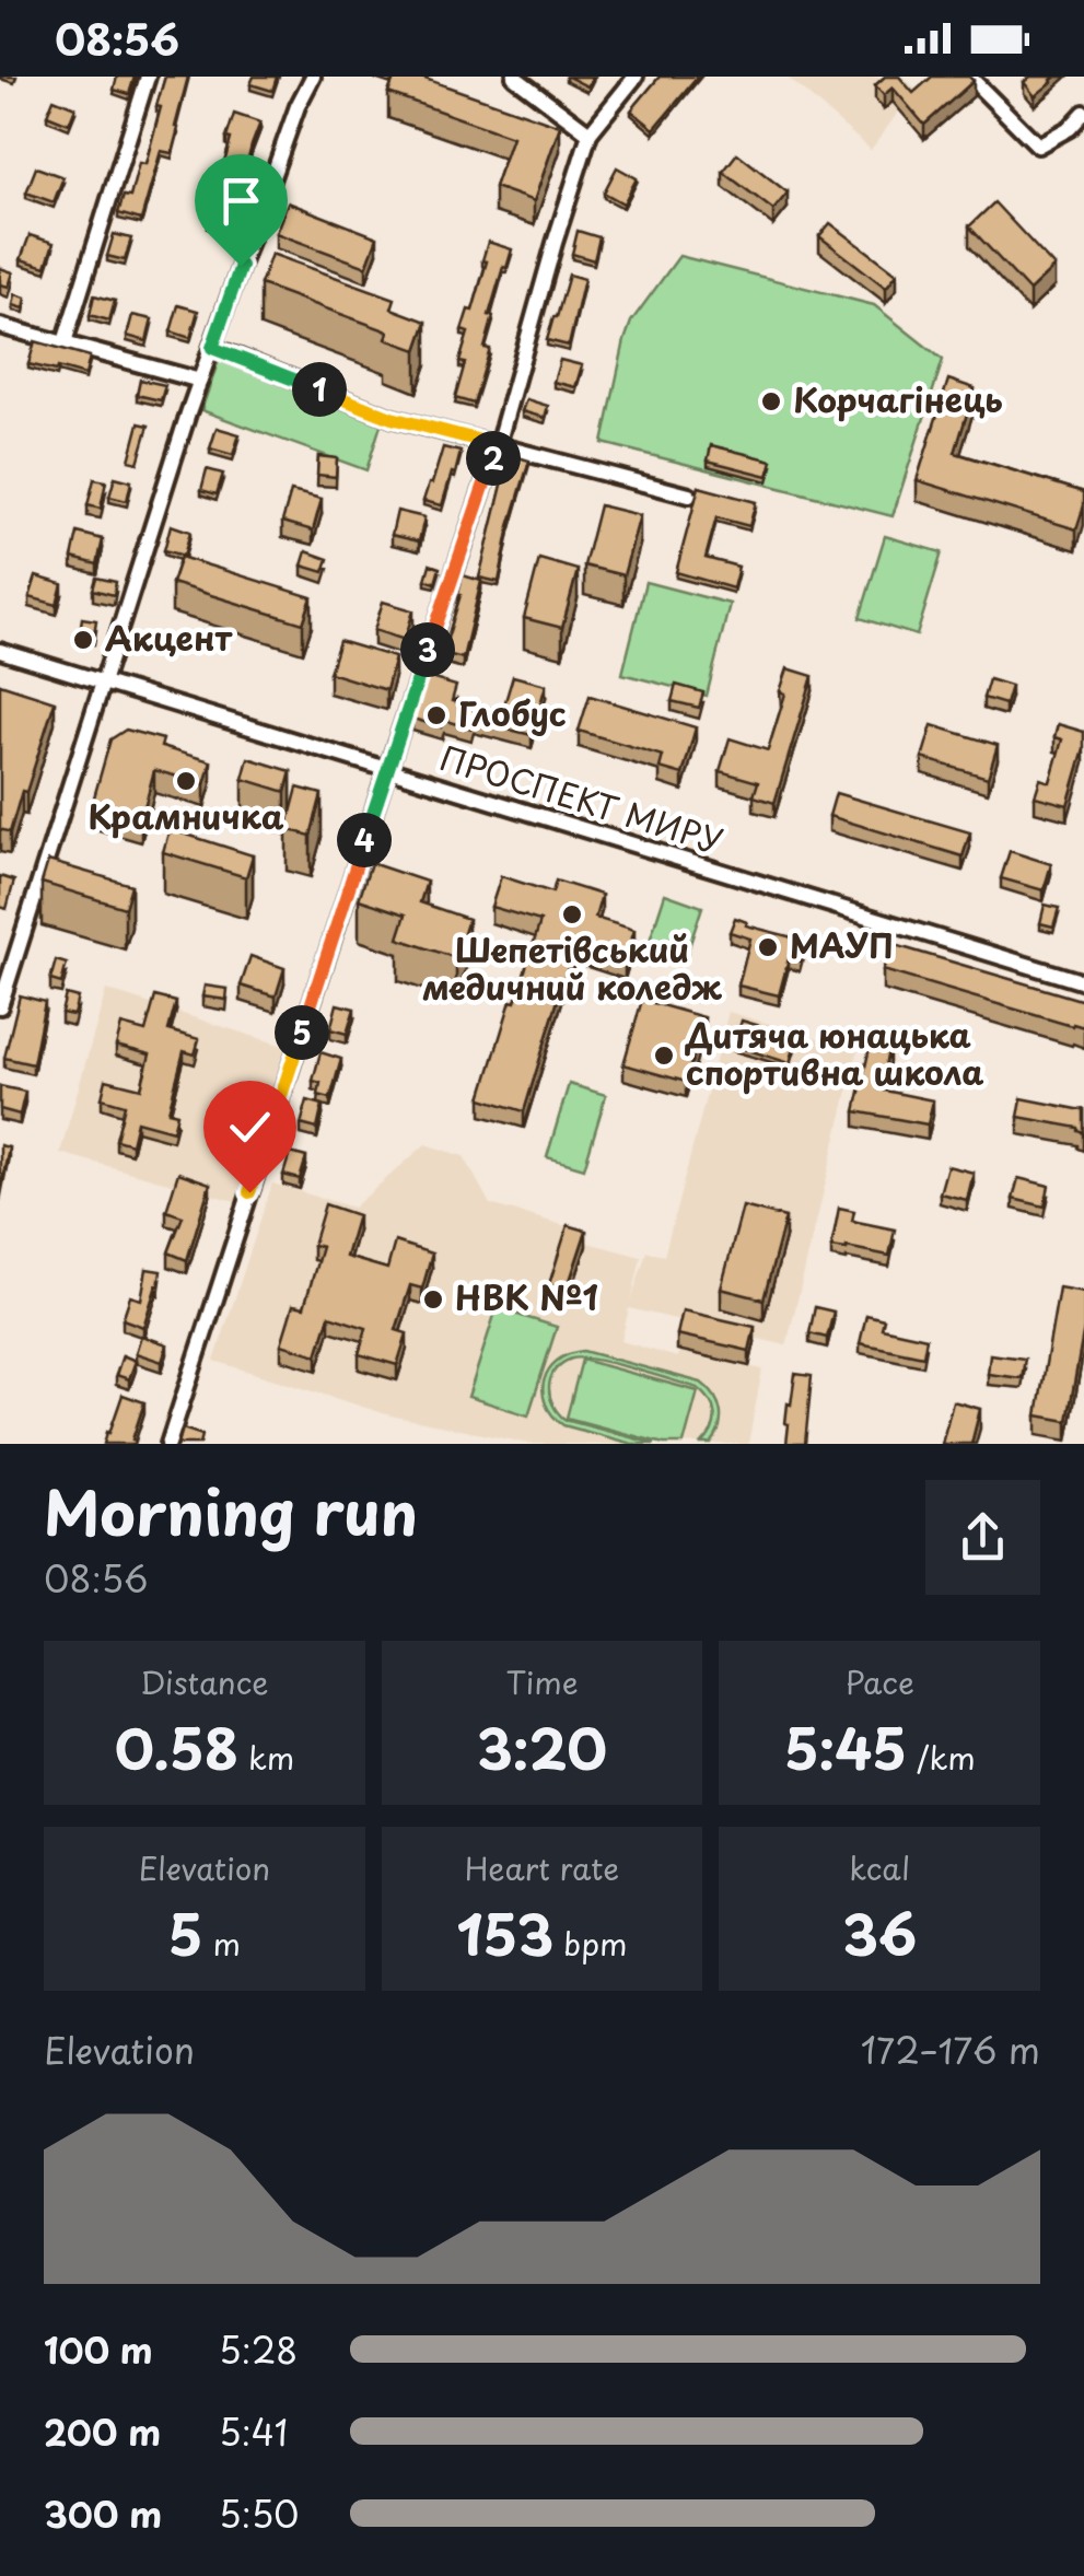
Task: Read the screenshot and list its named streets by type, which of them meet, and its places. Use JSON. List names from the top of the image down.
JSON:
{
  "streets": {
    "street": ["ПРОСПЕКТ МИРУ"]
  },
  "places": [
    "Корчагінець",
    "Акцент",
    "Глобус",
    "Крамничка",
    "Шепетівський медичний коледж",
    "МАУП",
    "Дитяча юнацька спортивна школа",
    "НВК №1"
  ],
  "page": {
    "status": "08:56",
    "pins": [
      "1",
      "2",
      "3",
      "4",
      "5"
    ],
    "heading": ["Morning run", "08:56"],
    "stats": [
      ["Distance", "0.58 km"],
      ["Time", "3:20"],
      ["Pace", "5:45 /km"],
      ["Elevation", "5 m"],
      ["Heart rate", "153 bpm"],
      ["kcal", "36"]
    ],
    "chart": ["Elevation", "172–176 m"],
    "list": [
      {
        "name": "100 m",
        "note": "5:28"
      },
      {
        "name": "200 m",
        "note": "5:41"
      },
      {
        "name": "300 m",
        "note": "5:50"
      }
    ]
  }
}
